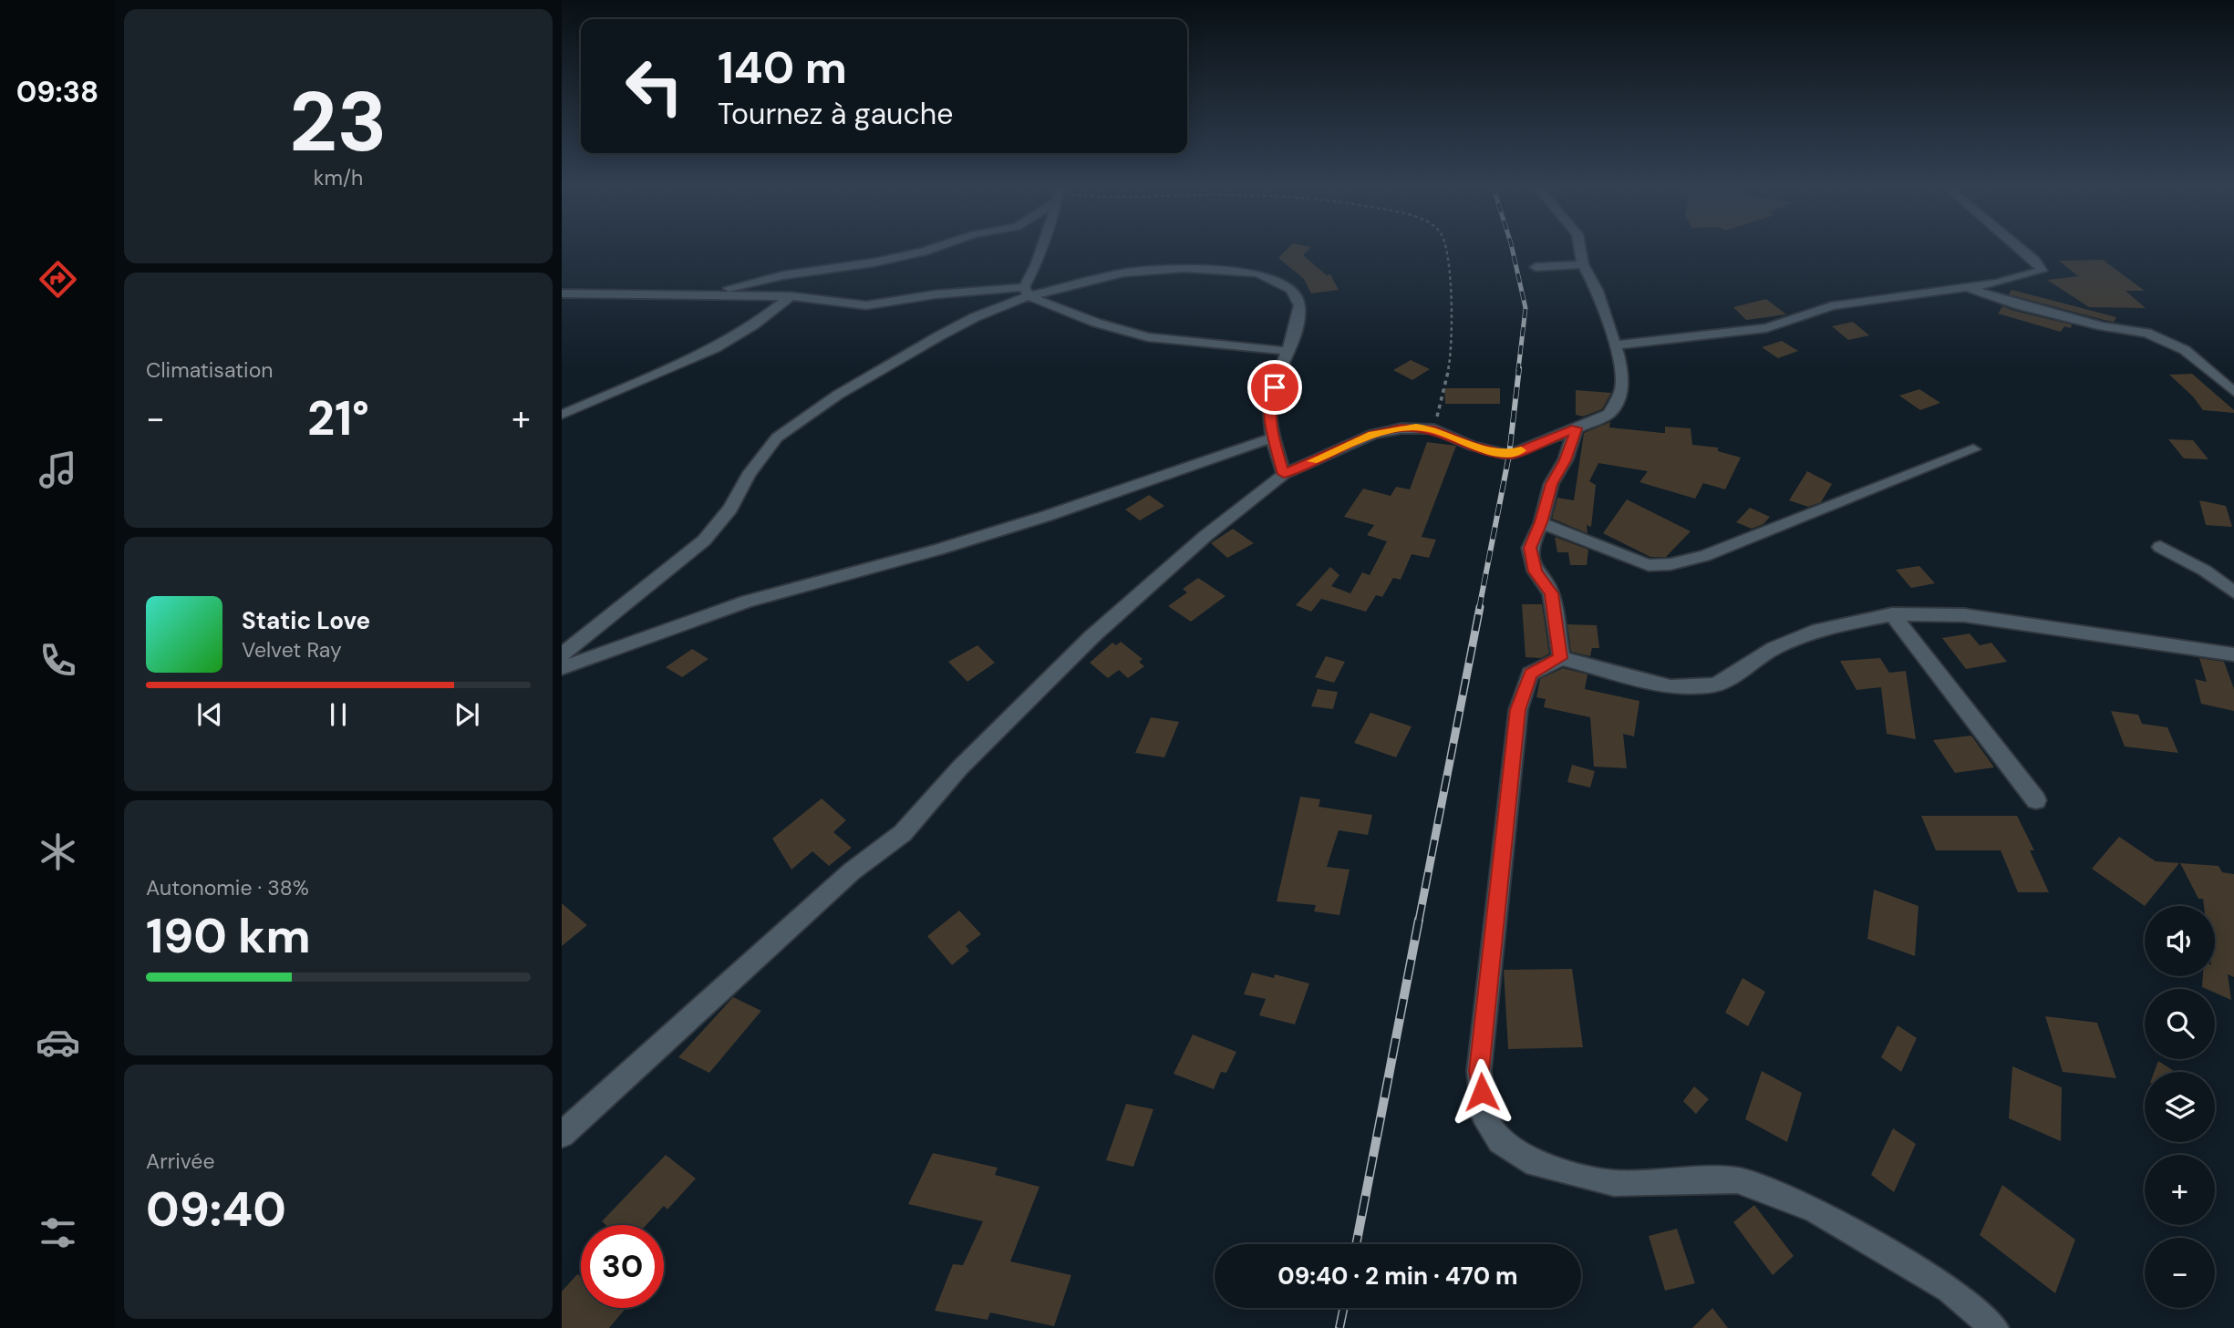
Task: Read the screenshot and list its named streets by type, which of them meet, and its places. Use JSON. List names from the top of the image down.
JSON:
{
  "page": {
    "tabs": "09:38",
    "tile": [
      ["23", "km/h"],
      "Climatisation",
      ["Autonomie · 38%", "190 km"],
      ["Arrivée", "09:40"]
    ],
    "turn": ["140 m", "Tournez à gauche"],
    "heat": ["−", "21°", "+"],
    "song": ["Static Love", "Velvet Ray"],
    "map_buttons": ["+", "−"],
    "limit": "30",
    "trip": "09:40 · 2 min · 470 m"
  }
}
